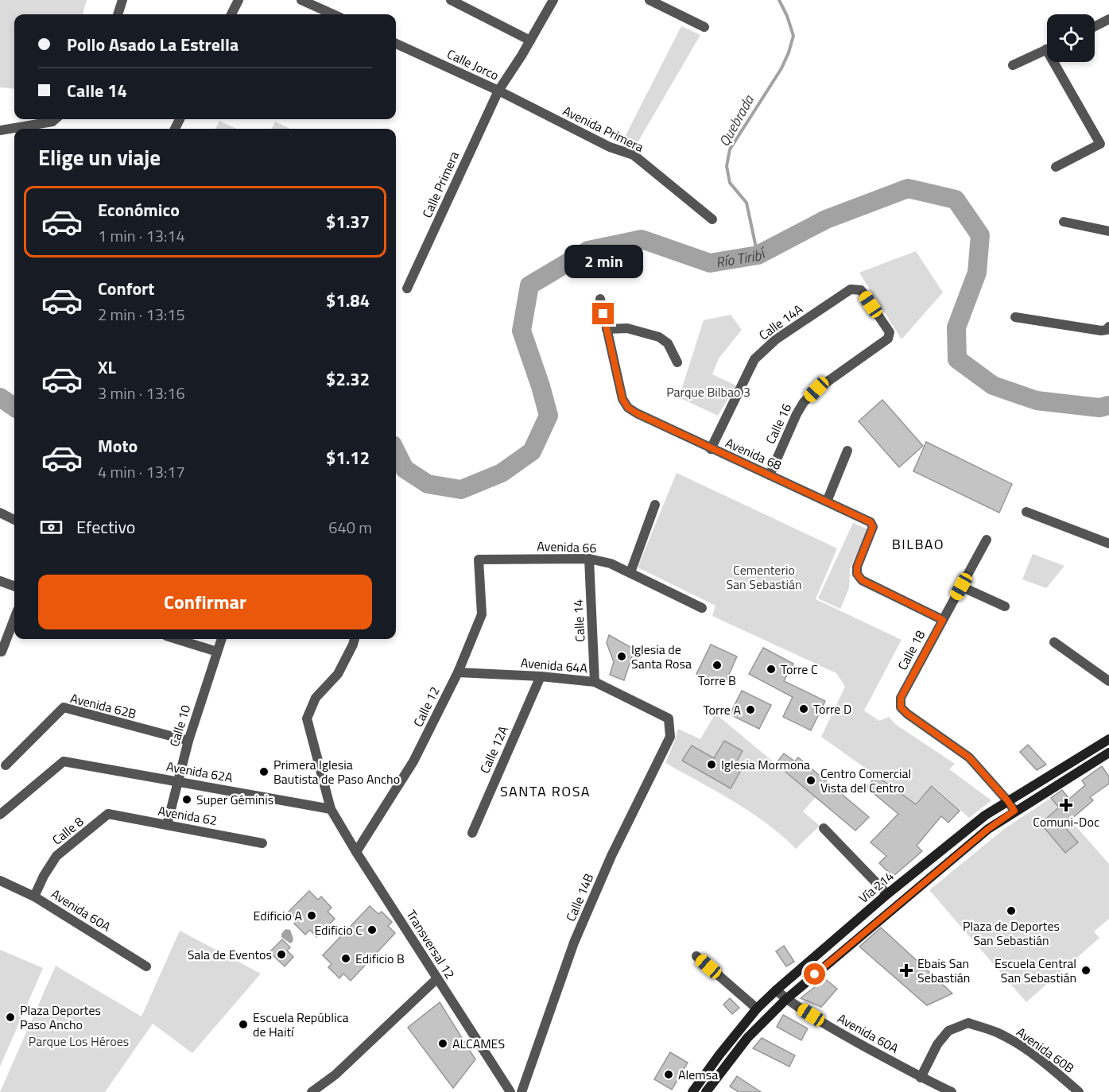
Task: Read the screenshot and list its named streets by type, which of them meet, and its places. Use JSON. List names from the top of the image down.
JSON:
{
  "streets": {
    "main road": ["Vía 214"],
    "street": [
      "Calle Jorco",
      "Avenida Primera",
      "Calle Primera",
      "Calle 14A",
      "Calle 16",
      "Avenida 68",
      "Avenida 66",
      "Calle 14",
      "Calle 18",
      "Avenida 64A",
      "Avenida 62B",
      "Calle 12",
      "Calle 10",
      "Calle 12A",
      "Avenida 62A",
      "Avenida 62",
      "Calle 8",
      "Calle 14B",
      "Avenida 60A",
      "Transversal 12",
      "Avenida 60B"
    ]
  },
  "crossings": [
    ["Calle Jorco", "Avenida Primera"],
    ["Calle Jorco", "Calle Primera"],
    ["Avenida Primera", "Calle Primera"],
    ["Calle 14A", "Calle 16"],
    ["Calle 14A", "Avenida 68"],
    ["Calle 16", "Avenida 68"],
    ["Avenida 68", "Calle 18"],
    ["Avenida 66", "Calle 14"],
    ["Avenida 66", "Calle 12"],
    ["Calle 14", "Avenida 64A"],
    ["Calle 18", "Vía 214"],
    ["Avenida 64A", "Calle 12"],
    ["Avenida 64A", "Calle 12A"],
    ["Avenida 64A", "Calle 14B"],
    ["Avenida 62B", "Calle 10"],
    ["Calle 12", "Transversal 12"],
    ["Calle 10", "Avenida 62A"],
    ["Calle 10", "Avenida 62"],
    ["Avenida 62A", "Transversal 12"],
    ["Avenida 62", "Calle 8"],
    ["Calle 8", "Avenida 60A"],
    ["Vía 214", "Avenida 60A"],
    ["Avenida 60A", "Avenida 60B"]
  ],
  "districts": ["BILBAO", "SANTA ROSA"],
  "water": ["Quebrada", "Río Tiribí"],
  "parks": ["Parque Bilbao 3", "Cementerio San Sebastián", "Parque Los Héroes"],
  "places": {
    "other": [
      "Iglesia de Santa Rosa",
      "Torre B",
      "Torre C",
      "Torre D",
      "Torre A",
      "Iglesia Mormona",
      "Primera Iglesia Bautista de Paso Ancho",
      "Centro Comercial Vista del Centro",
      "Super Géminis",
      "Plaza de Deportes San Sebastián",
      "Edificio A",
      "Edificio C",
      "Sala de Eventos",
      "Edificio B",
      "Escuela Central San Sebastián",
      "Plaza Deportes Paso Ancho",
      "Escuela República de Haití",
      "ALCAMES",
      "Alemsa"
    ],
    "health": ["Comuni-Doc", "Ebais San Sebastián"]
  },
  "page": {
    "banner": ["Pollo Asado La Estrella", "Calle 14"],
    "heading": "Elige un viaje",
    "list": [
      {
        "name": "Económico",
        "note": "1 min · 13:14",
        "value": "$1.37"
      },
      {
        "name": "Confort",
        "note": "2 min · 13:15",
        "value": "$1.84"
      },
      {
        "name": "XL",
        "note": "3 min · 13:16",
        "value": "$2.32"
      },
      {
        "name": "Moto",
        "note": "4 min · 13:17",
        "value": "$1.12"
      }
    ],
    "bubble": "2 min",
    "pay": ["Efectivo", "640 m"],
    "buttons": "Confirmar"
  }
}
